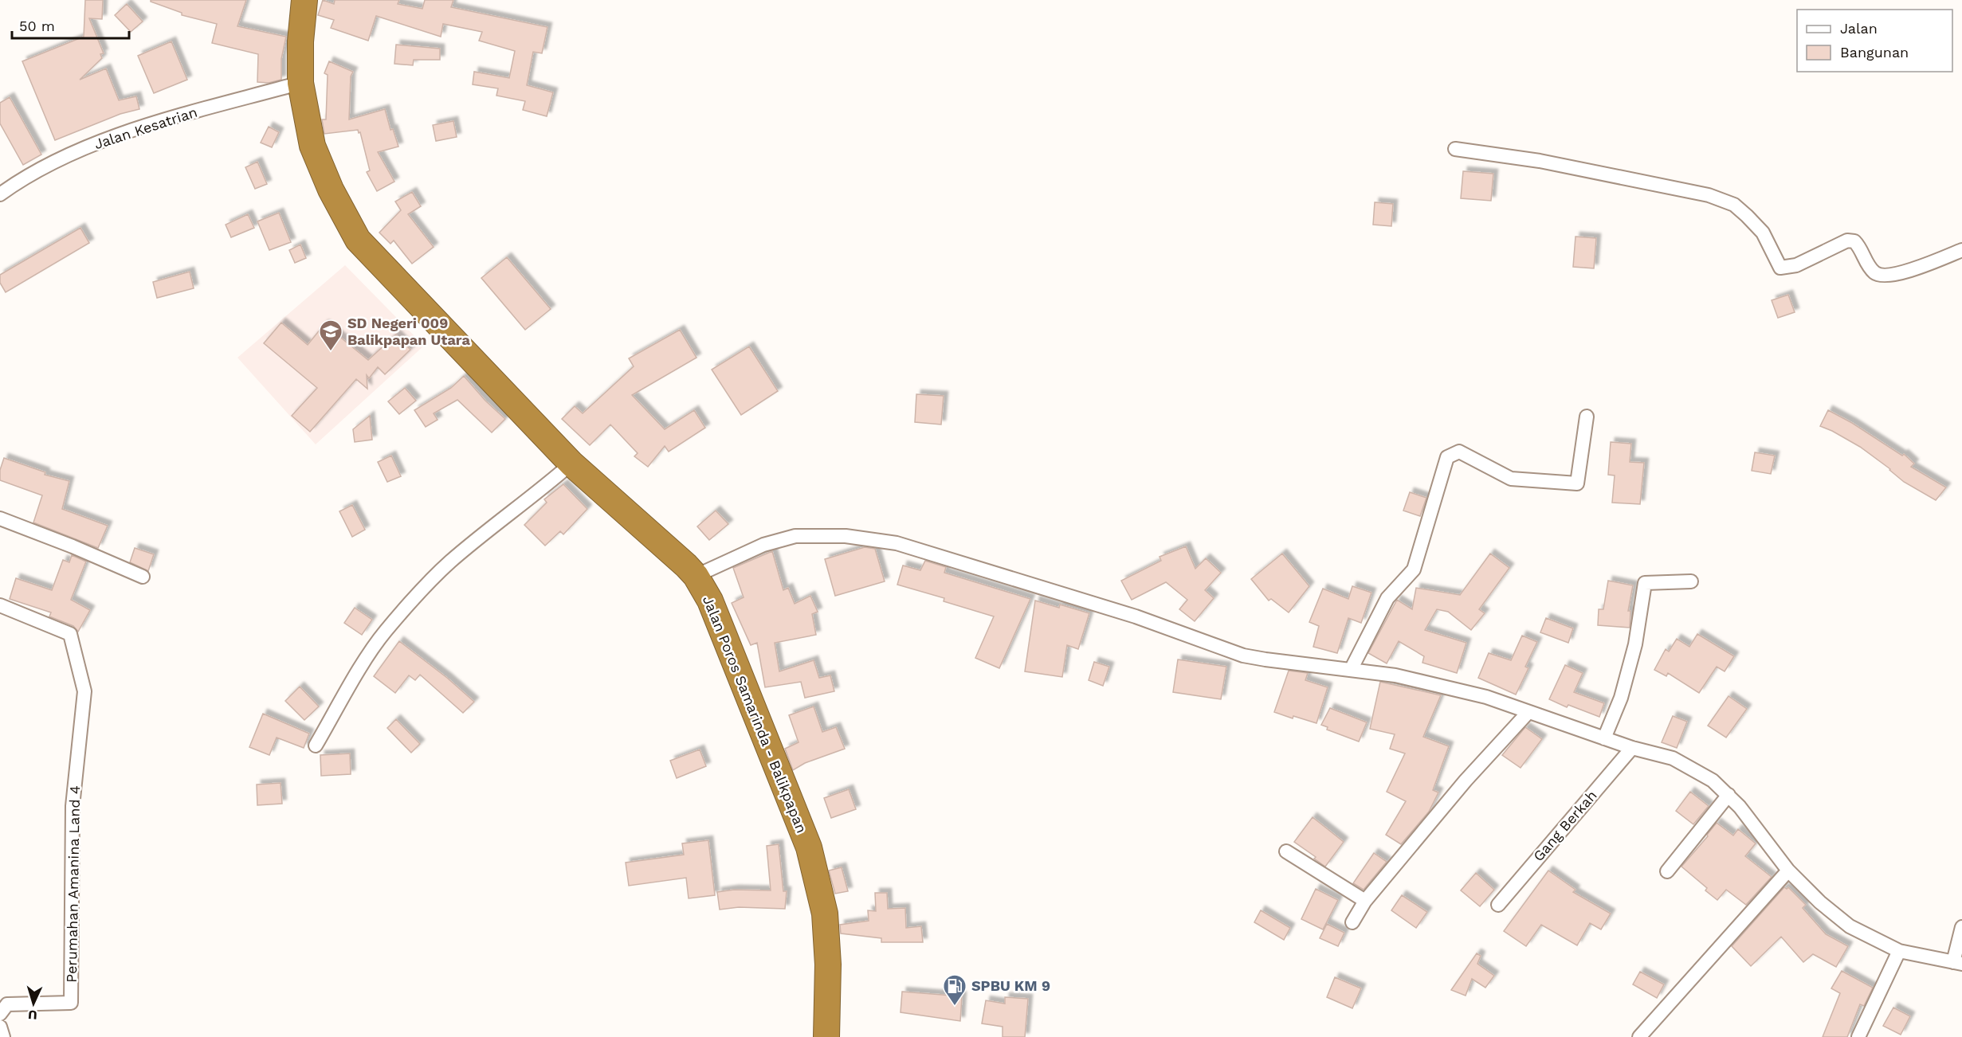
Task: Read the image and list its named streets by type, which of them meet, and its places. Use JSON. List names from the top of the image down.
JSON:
{
  "streets": {
    "highway": ["Jalan Poros Samarinda - Balikpapan"],
    "street": ["Jalan Kesatrian", "Gang Berkah", "Perumahan Amanina Land 4"]
  },
  "crossings": [
    ["Jalan Kesatrian", "Jalan Poros Samarinda - Balikpapan"]
  ],
  "places": {
    "school or university": ["SD Negeri 009 Balikpapan Utara"],
    "fuel station": ["SPBU KM 9"]
  },
  "legend": ["Jalan", "Bangunan"],
  "scale_bar": "50 m",
  "north": "bottom"
}
